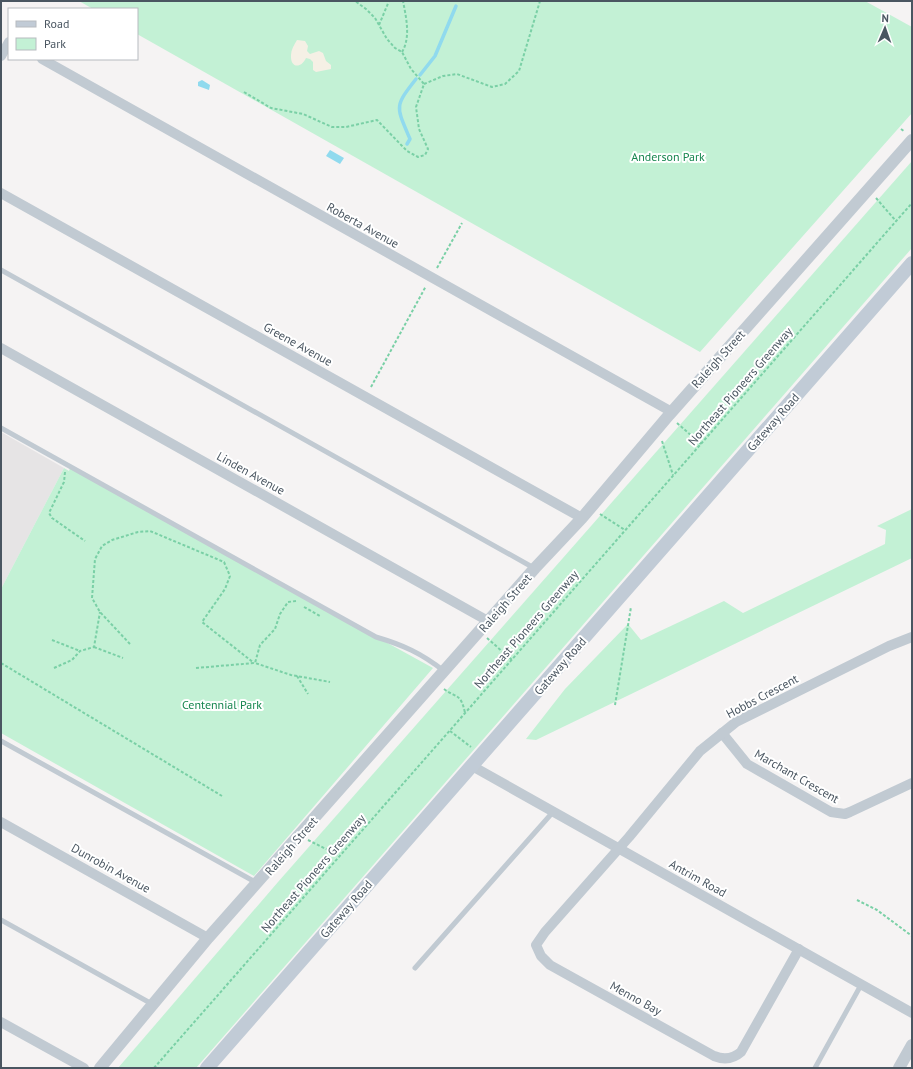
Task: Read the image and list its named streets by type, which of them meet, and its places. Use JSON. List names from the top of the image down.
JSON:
{
  "streets": {
    "main road": ["Gateway Road"],
    "street": [
      "Roberta Avenue",
      "Greene Avenue",
      "Raleigh Street",
      "Linden Avenue",
      "Hobbs Crescent",
      "Marchant Crescent",
      "Dunrobin Avenue",
      "Antrim Road",
      "Menno Bay"
    ],
    "path": ["Northeast Pioneers Greenway"]
  },
  "crossings": [
    ["Roberta Avenue", "Raleigh Street"],
    ["Greene Avenue", "Raleigh Street"],
    ["Raleigh Street", "Linden Avenue"],
    ["Raleigh Street", "Dunrobin Avenue"],
    ["Gateway Road", "Antrim Road"],
    ["Hobbs Crescent", "Marchant Crescent"],
    ["Hobbs Crescent", "Antrim Road"],
    ["Hobbs Crescent", "Menno Bay"],
    ["Antrim Road", "Menno Bay"]
  ],
  "parks": ["Anderson Park", "Centennial Park"],
  "legend": ["Road", "Park"],
  "north": "top"
}
